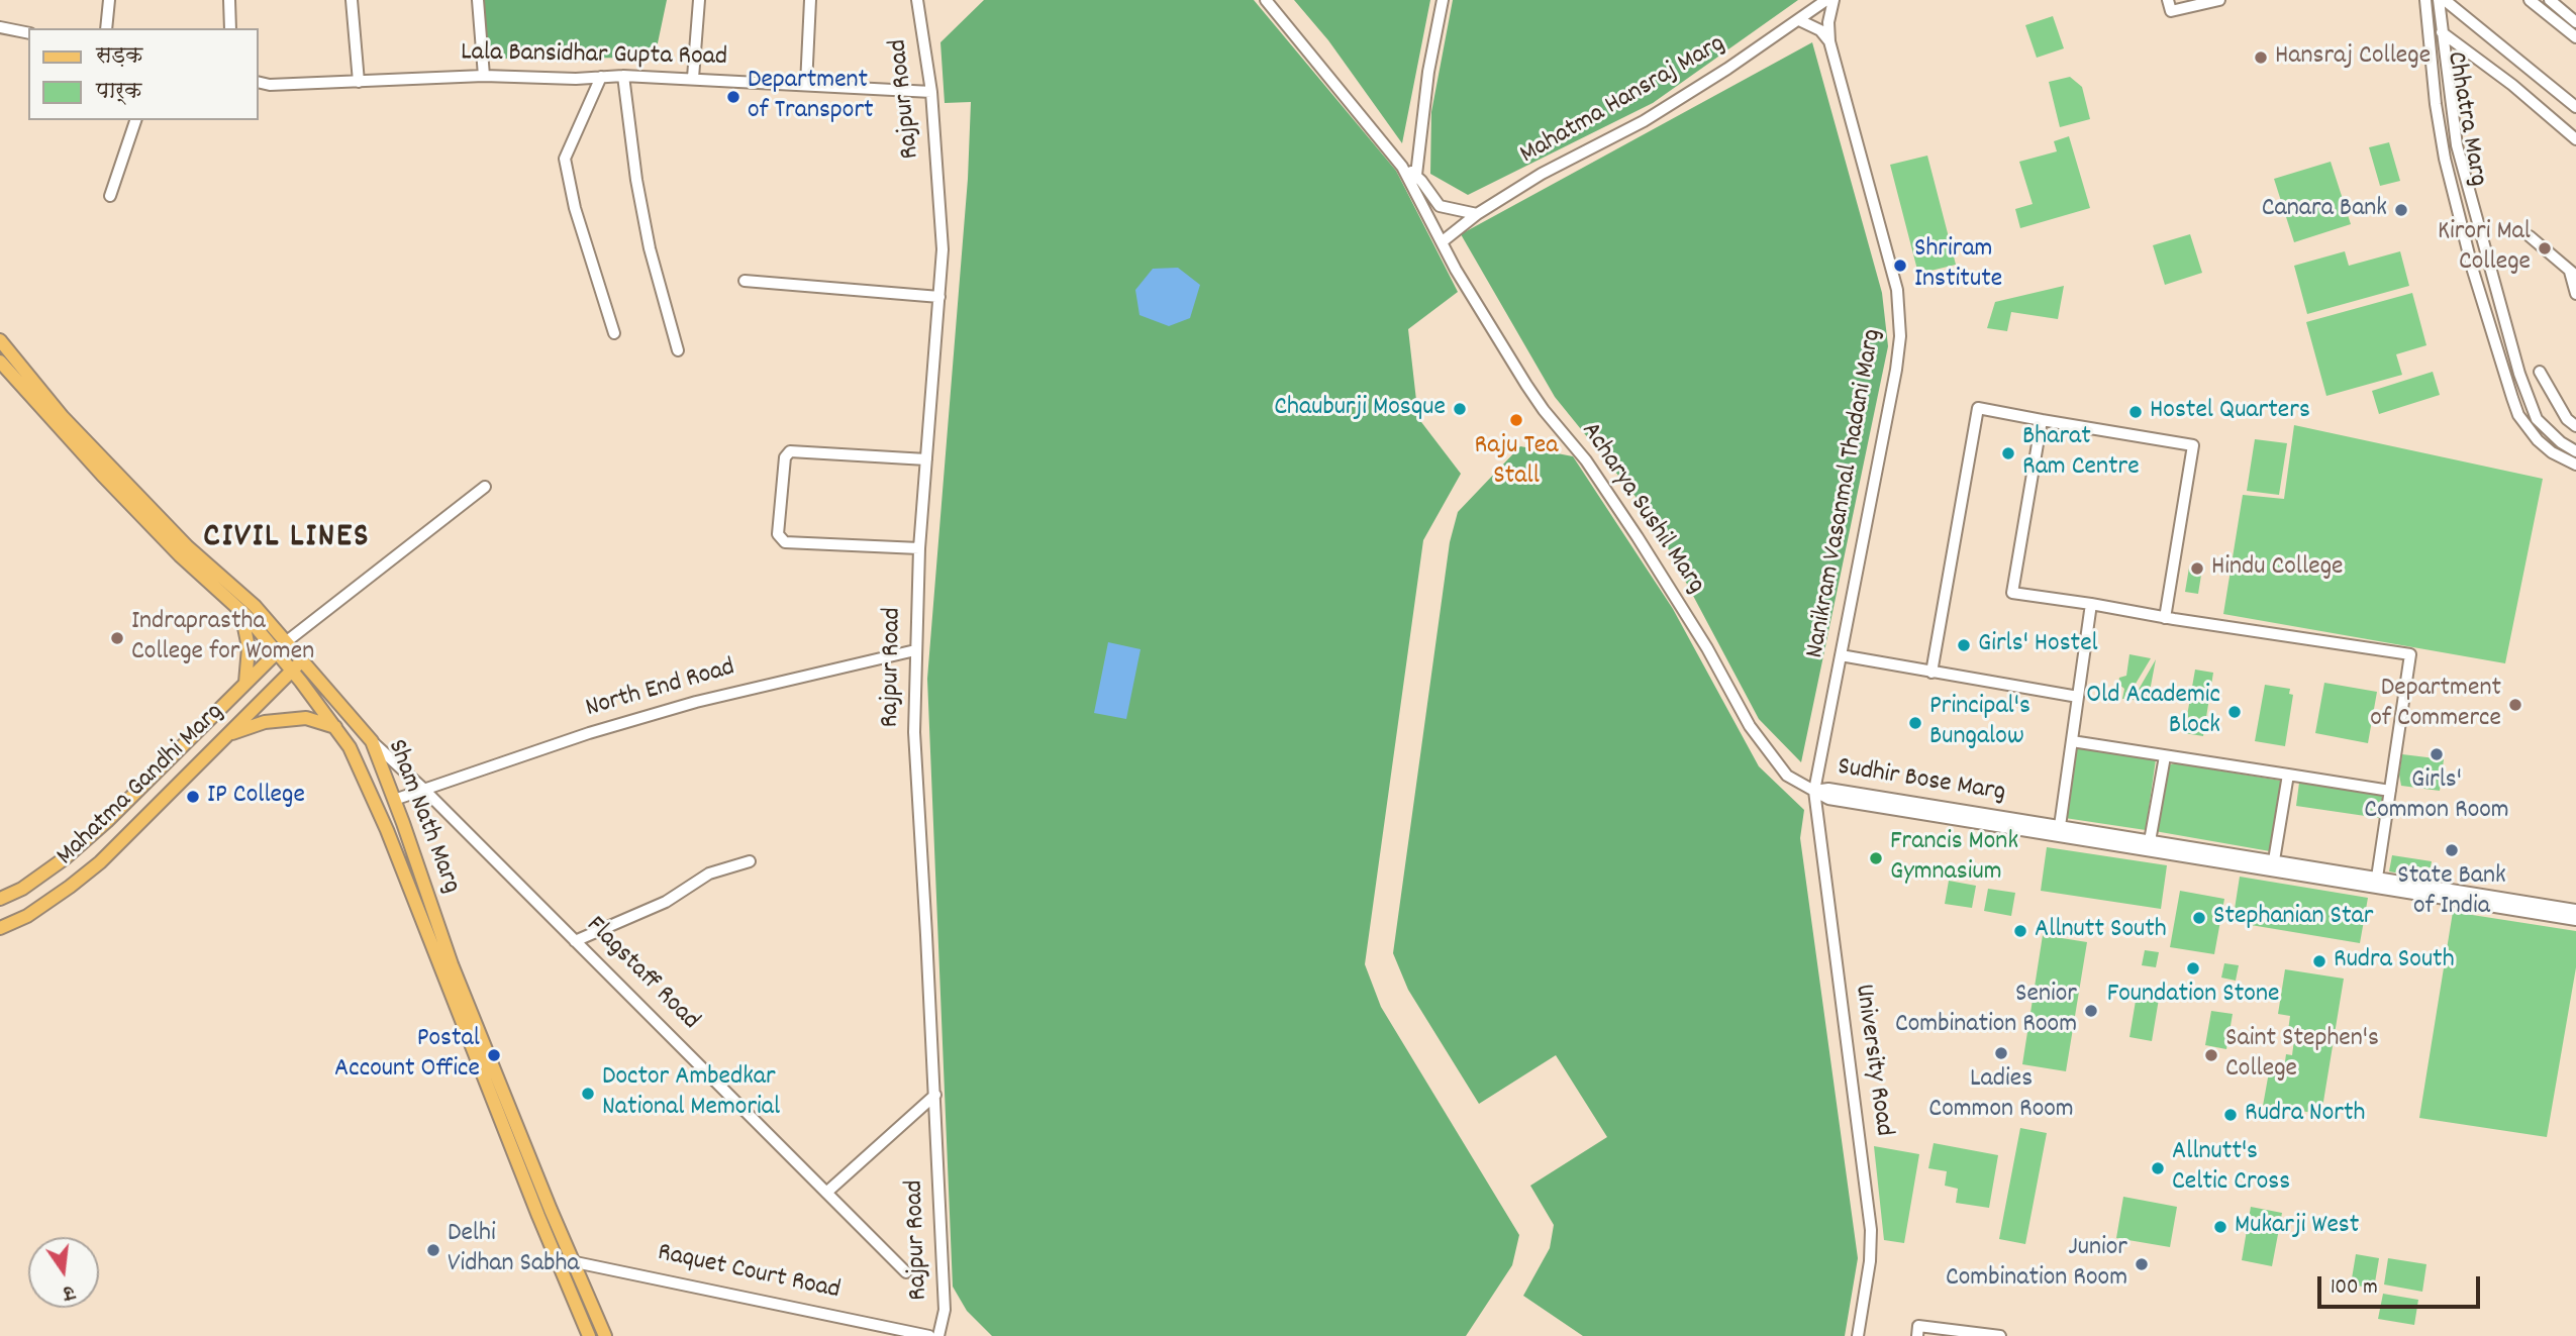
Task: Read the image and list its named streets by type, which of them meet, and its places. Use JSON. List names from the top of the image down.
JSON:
{
  "streets": {
    "main road": ["Mahatma Gandhi Marg", "Sham Nath Marg"],
    "street": [
      "Lala Bansidhar Gupta Road",
      "Rajpur Road",
      "Mahatma Hansraj Marg",
      "Chhatra Marg",
      "Nanikram Vasanmal Thadani Marg",
      "Acharya Sushil Marg",
      "North End Road",
      "Sudhir Bose Marg",
      "Flagstaff Road",
      "University Road",
      "Raquet Court Road"
    ]
  },
  "crossings": [
    ["Lala Bansidhar Gupta Road", "Rajpur Road"],
    ["Rajpur Road", "North End Road"],
    ["Mahatma Hansraj Marg", "Acharya Sushil Marg"],
    ["Nanikram Vasanmal Thadani Marg", "Acharya Sushil Marg"],
    ["Nanikram Vasanmal Thadani Marg", "Sudhir Bose Marg"],
    ["Nanikram Vasanmal Thadani Marg", "University Road"],
    ["Acharya Sushil Marg", "Sudhir Bose Marg"],
    ["Acharya Sushil Marg", "University Road"],
    ["North End Road", "Sham Nath Marg"],
    ["North End Road", "Flagstaff Road"],
    ["Sudhir Bose Marg", "University Road"],
    ["Mahatma Gandhi Marg", "Sham Nath Marg"],
    ["Sham Nath Marg", "Flagstaff Road"],
    ["Sham Nath Marg", "Raquet Court Road"]
  ],
  "districts": ["CIVIL LINES"],
  "places": [
    "Hansraj College",
    "Department of Transport",
    "Canara Bank",
    "Kirori Mal College",
    "Shriram Institute",
    "Chauburji Mosque",
    "Hostel Quarters",
    "Raju Tea Stall",
    "Bharat Ram Centre",
    "Hindu College",
    "Indraprastha College for Women",
    "Girls' Hostel",
    "Department of Commerce",
    "Old Academic Block",
    "Principal's Bungalow",
    "Girls' Common Room",
    "IP College",
    "State Bank of India",
    "Francis Monk Gymnasium",
    "Stephanian Star",
    "Allnutt South",
    "Rudra South",
    "Foundation Stone",
    "Senior Combination Room",
    "Ladies Common Room",
    "Postal Account Office",
    "Saint Stephen's College",
    "Doctor Ambedkar National Memorial",
    "Rudra North",
    "Allnutt's Celtic Cross",
    "Mukarji West",
    "Delhi Vidhan Sabha",
    "Junior Combination Room"
  ],
  "legend": ["सड़क", "पार्क"],
  "scale_bar": "100 m",
  "north": "bottom"
}
